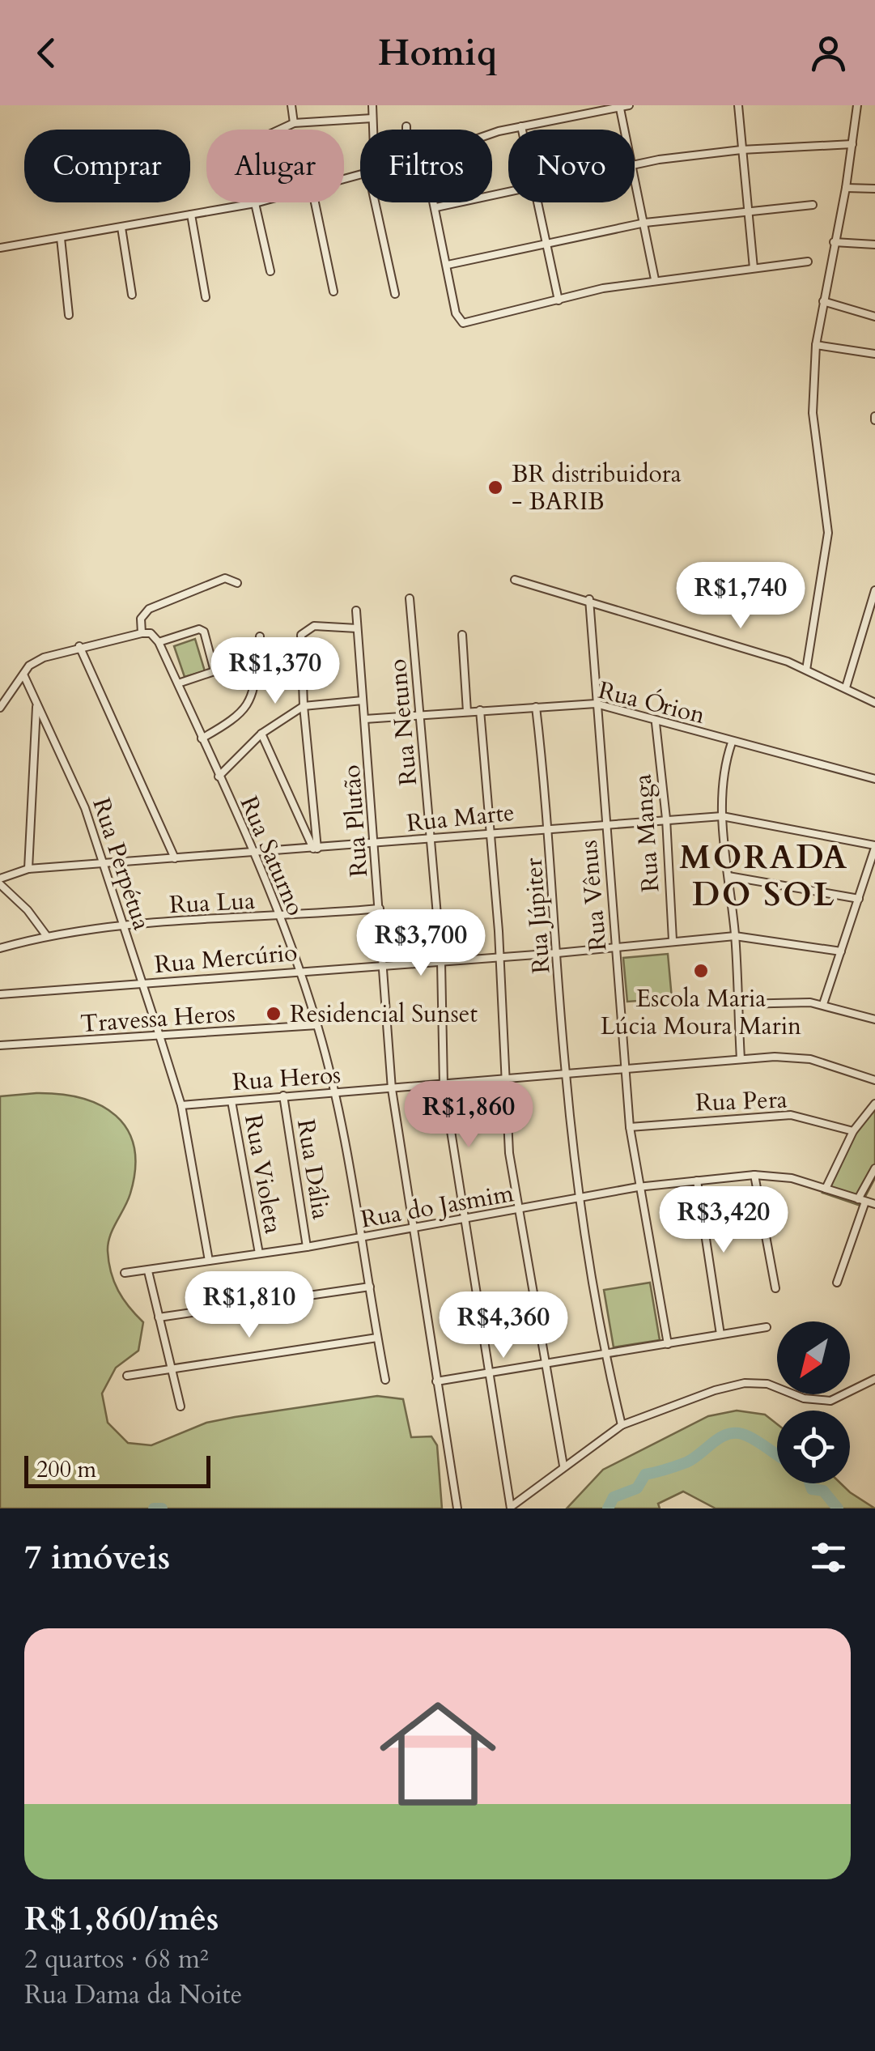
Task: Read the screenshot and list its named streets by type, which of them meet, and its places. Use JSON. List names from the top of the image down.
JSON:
{
  "streets": {
    "street": [
      "Rua Órion",
      "Rua Netuno",
      "Rua Marte",
      "Rua Plutão",
      "Rua Manga",
      "Rua Saturno",
      "Rua Perpétua",
      "Rua Vênus",
      "Rua Lua",
      "Rua Júpiter",
      "Rua Mercúrio",
      "Travessa Heros",
      "Rua Heros",
      "Rua Pera",
      "Rua Dália",
      "Rua Violeta",
      "Rua do Jasmim"
    ]
  },
  "crossings": [
    ["Rua Órion", "Rua Netuno"],
    ["Rua Órion", "Rua Plutão"],
    ["Rua Órion", "Rua Manga"],
    ["Rua Órion", "Rua Vênus"],
    ["Rua Órion", "Rua Júpiter"],
    ["Rua Netuno", "Rua Marte"],
    ["Rua Netuno", "Rua Mercúrio"],
    ["Rua Netuno", "Rua Heros"],
    ["Rua Netuno", "Rua do Jasmim"],
    ["Rua Marte", "Rua Plutão"],
    ["Rua Marte", "Rua Manga"],
    ["Rua Marte", "Rua Saturno"],
    ["Rua Marte", "Rua Perpétua"],
    ["Rua Marte", "Rua Vênus"],
    ["Rua Marte", "Rua Júpiter"],
    ["Rua Plutão", "Rua Lua"],
    ["Rua Plutão", "Rua Mercúrio"],
    ["Rua Plutão", "Rua Heros"],
    ["Rua Plutão", "Rua do Jasmim"],
    ["Rua Manga", "Rua Mercúrio"],
    ["Rua Saturno", "Rua Lua"],
    ["Rua Saturno", "Rua Mercúrio"],
    ["Rua Saturno", "Travessa Heros"],
    ["Rua Saturno", "Rua Heros"],
    ["Rua Saturno", "Rua do Jasmim"],
    ["Rua Perpétua", "Rua Lua"],
    ["Rua Perpétua", "Rua Mercúrio"],
    ["Rua Perpétua", "Travessa Heros"],
    ["Rua Perpétua", "Rua Heros"],
    ["Rua Perpétua", "Rua do Jasmim"],
    ["Rua Vênus", "Rua Mercúrio"],
    ["Rua Vênus", "Rua Heros"],
    ["Rua Vênus", "Rua Pera"],
    ["Rua Vênus", "Rua do Jasmim"],
    ["Rua Júpiter", "Rua Mercúrio"],
    ["Rua Júpiter", "Rua Heros"],
    ["Rua Júpiter", "Rua do Jasmim"],
    ["Rua Heros", "Rua Dália"],
    ["Rua Heros", "Rua Violeta"],
    ["Rua Dália", "Rua do Jasmim"],
    ["Rua Violeta", "Rua do Jasmim"]
  ],
  "districts": ["MORADA DO SOL"],
  "places": ["BR distribuidora - BARIB", "Escola Maria Lúcia Moura Marin", "Residencial Sunset"],
  "scale_bar": "200 m",
  "north": "bottom left",
  "page": {
    "header": "Homiq",
    "chip": [
      "Comprar",
      "Alugar",
      "Filtros",
      "Novo"
    ],
    "price": [
      "R$1,740",
      "R$1,370",
      "R$3,700",
      "R$1,860",
      "R$3,420",
      "R$1,810",
      "R$4,360"
    ],
    "scale": "200 m",
    "heading": "7 imóveis",
    "list": [
      {
        "name": "R$1,860/mês",
        "note": "2 quartos · 68 m² · Rua Dama da Noite"
      }
    ]
  }
}
